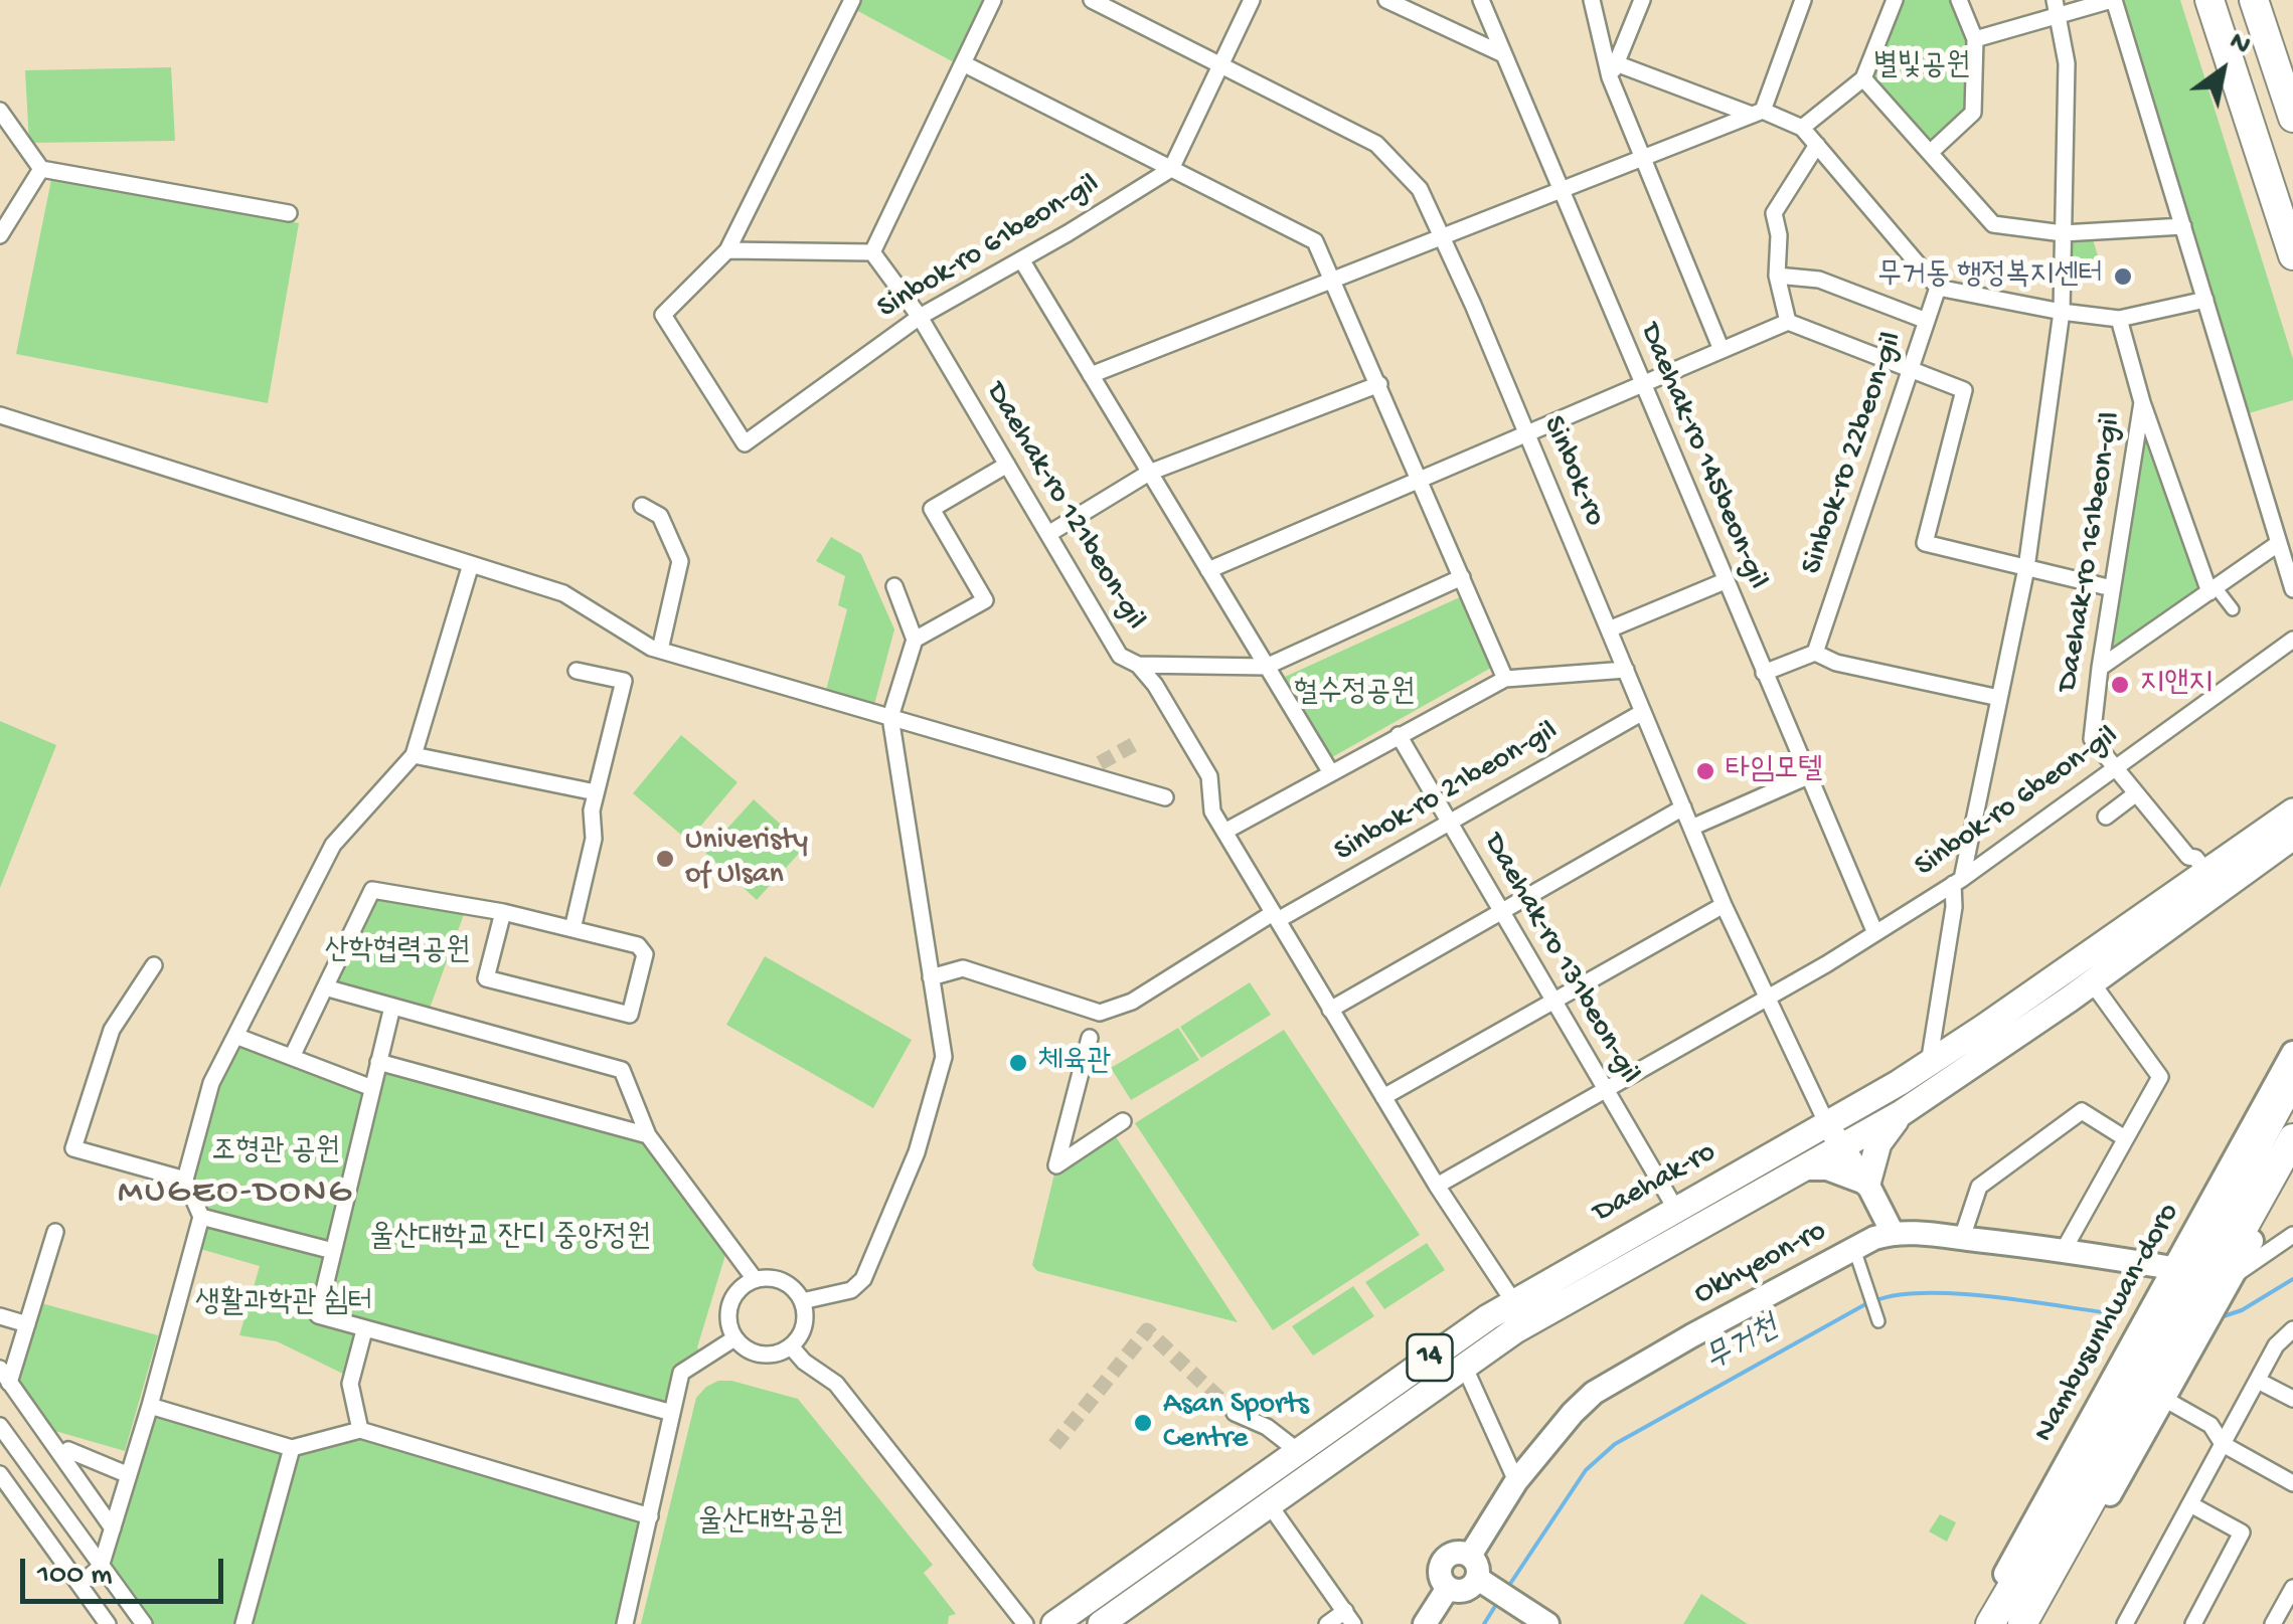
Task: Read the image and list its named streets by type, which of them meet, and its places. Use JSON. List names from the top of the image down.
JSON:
{
  "streets": {
    "main road": [
      "Daehak-ro",
      "Okhyeon-ro",
      "Nambusunhwan-doro",
      "14"
    ],
    "street": [
      "Sinbok-ro 61beon-gil",
      "Sinbok-ro 22beon-gil",
      "Daehak-ro 145beon-gil",
      "Sinbok-ro",
      "Daehak-ro 121beon-gil",
      "Daehak-ro 161beon-gil",
      "Sinbok-ro 21beon-gil",
      "Sinbok-ro 6beon-gil",
      "Daehak-ro 131beon-gil"
    ]
  },
  "crossings": [
    ["Sinbok-ro 61beon-gil", "Daehak-ro 121beon-gil"],
    ["Daehak-ro 145beon-gil", "Sinbok-ro 6beon-gil"],
    ["Sinbok-ro", "Sinbok-ro 21beon-gil"],
    ["Sinbok-ro", "Sinbok-ro 6beon-gil"],
    ["Sinbok-ro", "Daehak-ro"],
    ["Daehak-ro 121beon-gil", "Sinbok-ro 21beon-gil"],
    ["Daehak-ro 121beon-gil", "Sinbok-ro 6beon-gil"],
    ["Daehak-ro 121beon-gil", "Daehak-ro"],
    ["Daehak-ro 161beon-gil", "Sinbok-ro 6beon-gil"],
    ["Daehak-ro 161beon-gil", "Daehak-ro"],
    ["Sinbok-ro 21beon-gil", "Daehak-ro 131beon-gil"],
    ["Sinbok-ro 6beon-gil", "Daehak-ro 131beon-gil"],
    ["Daehak-ro 131beon-gil", "Daehak-ro"],
    ["Okhyeon-ro", "Nambusunhwan-doro"]
  ],
  "districts": ["MUGEO-DONG"],
  "water": ["무거천"],
  "parks": [
    "별빛공원",
    "헐수정공원",
    "산학협력공원",
    "조형관 공원",
    "울산대학교 잔디 중앙정원",
    "생활과학관 쉼터",
    "울산대학공원"
  ],
  "places": [
    "무거동 행정복지센터",
    "지앤지",
    "타임모텔",
    "Univeristy of Ulsan",
    "체육관",
    "Asan Sports Centre"
  ],
  "scale_bar": "100 m",
  "north": "top right"
}
